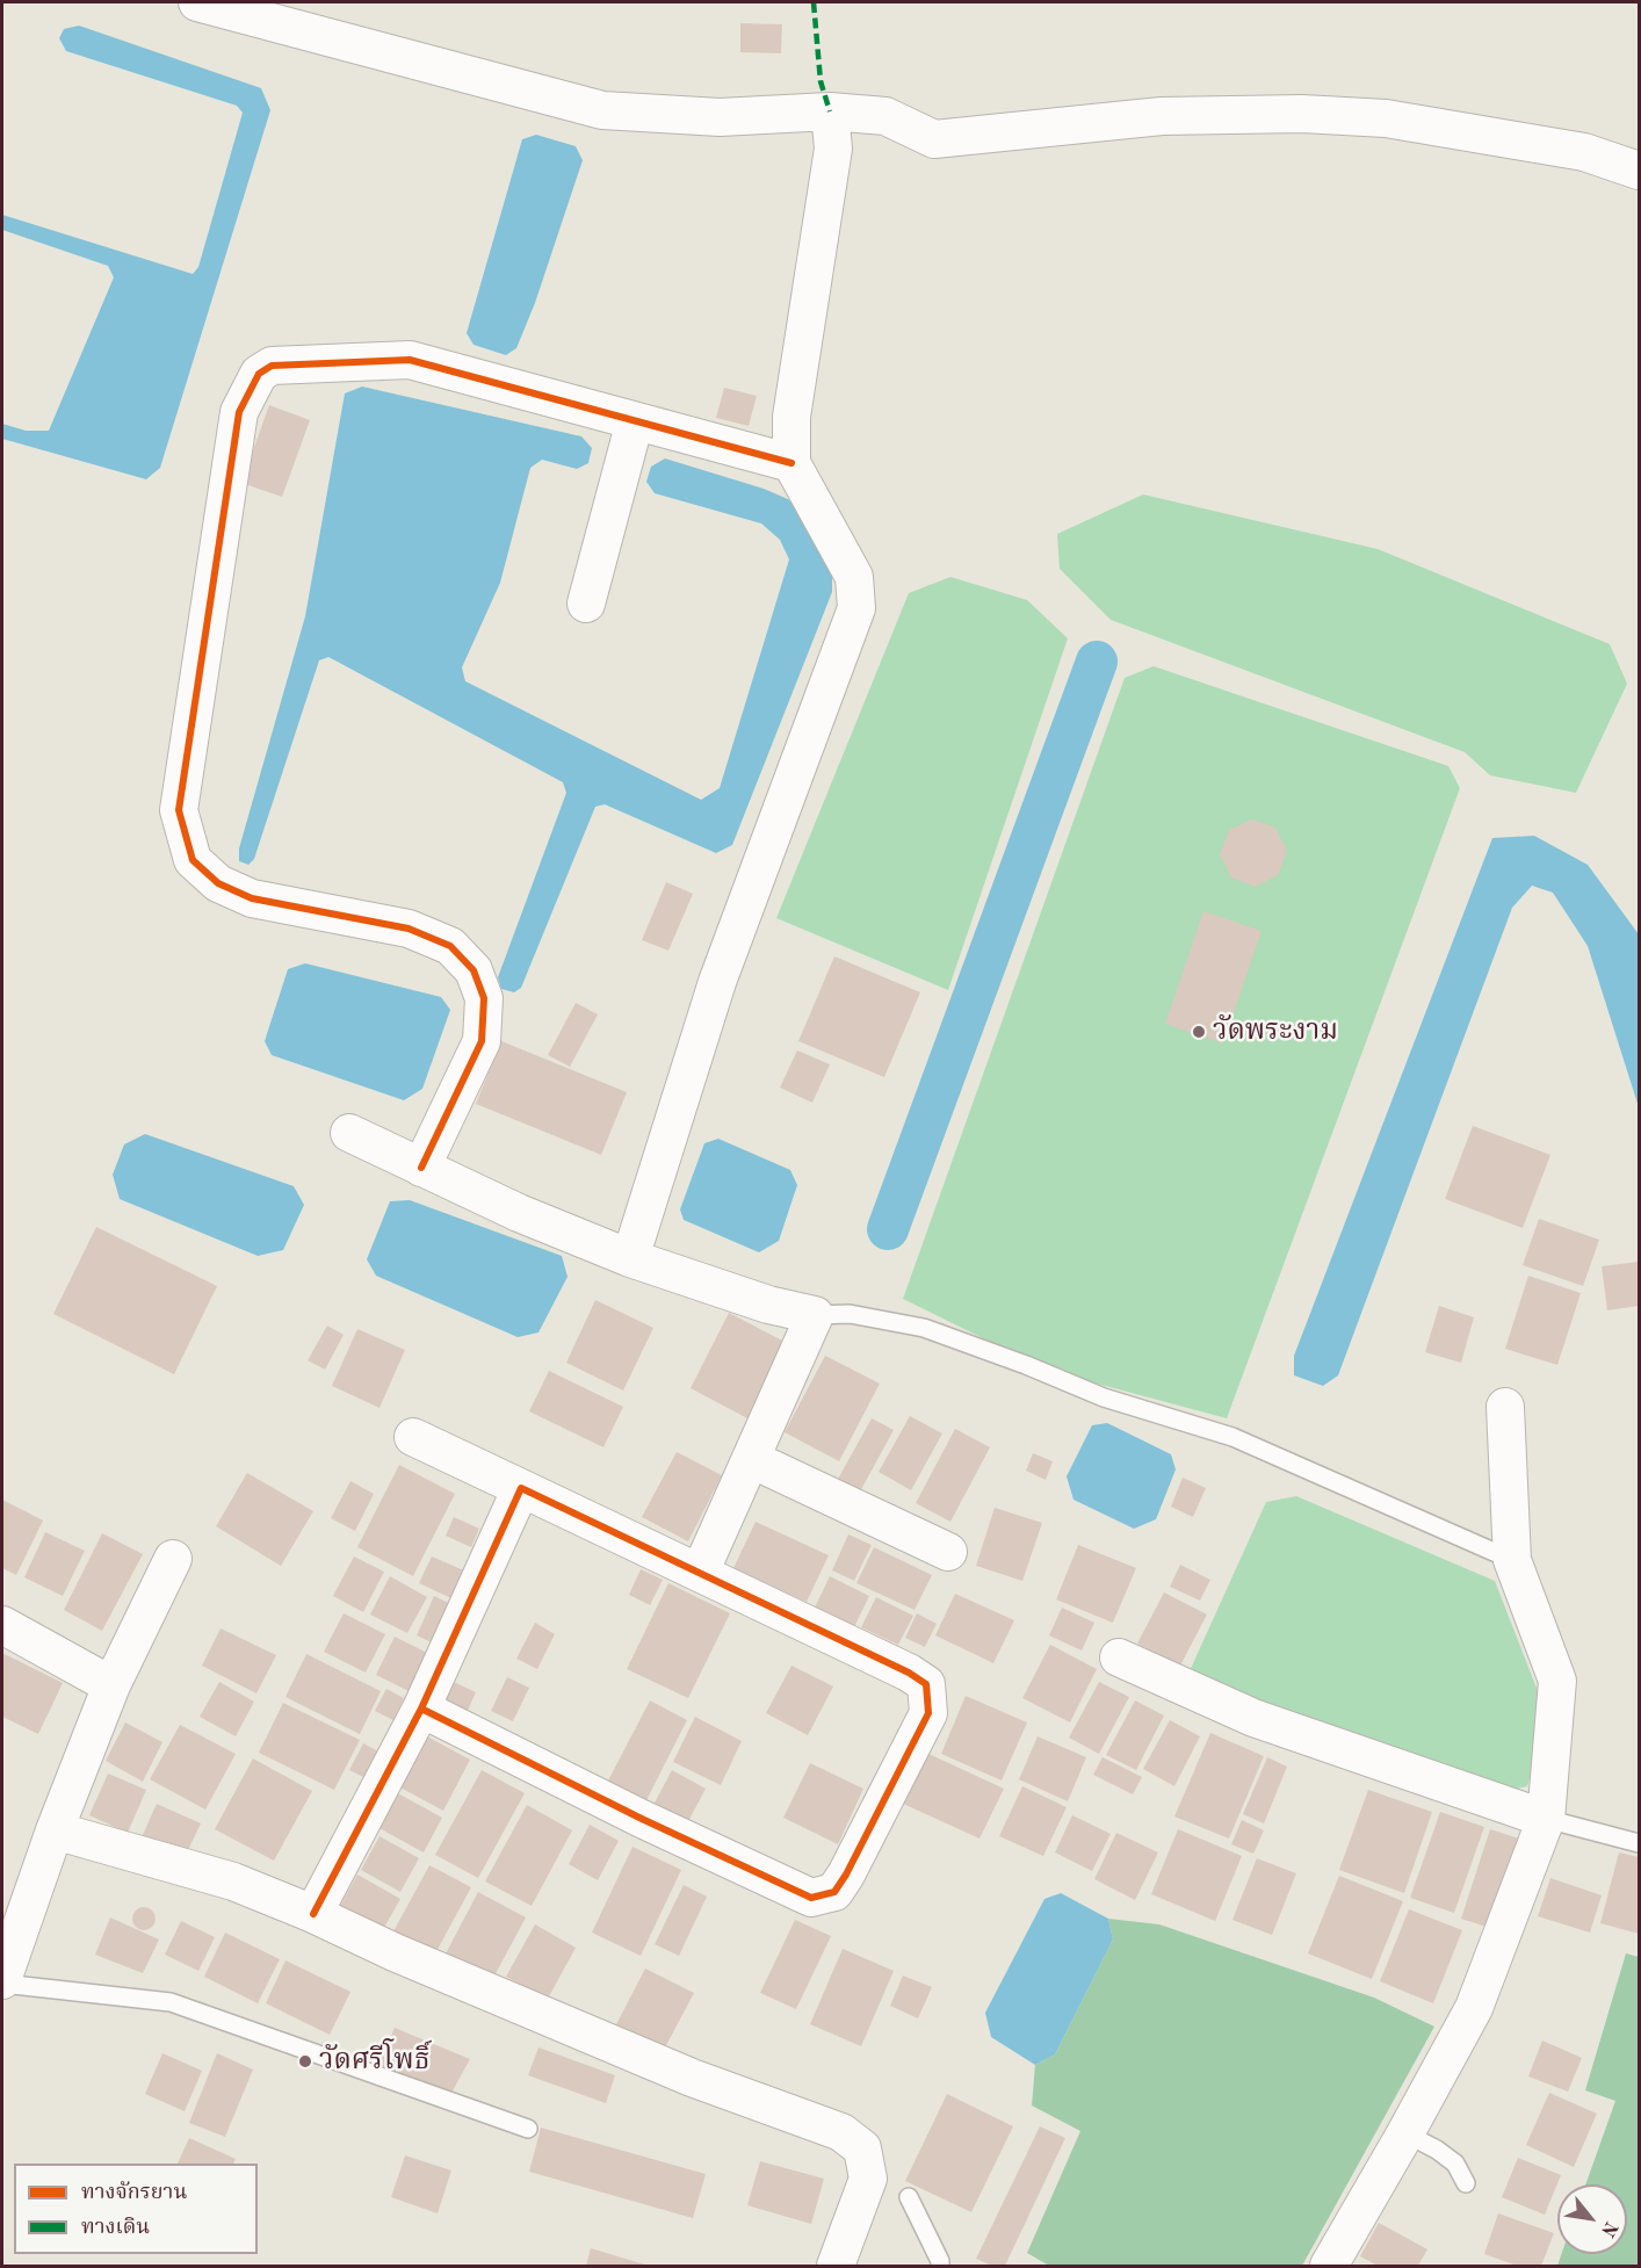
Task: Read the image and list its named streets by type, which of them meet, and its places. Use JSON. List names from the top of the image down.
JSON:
{
  "places": ["วัดพระงาม", "วัดศรีโพธิ์"],
  "legend": ["ทางจักรยาน", "ทางเดิน"],
  "north": "bottom right"
}
